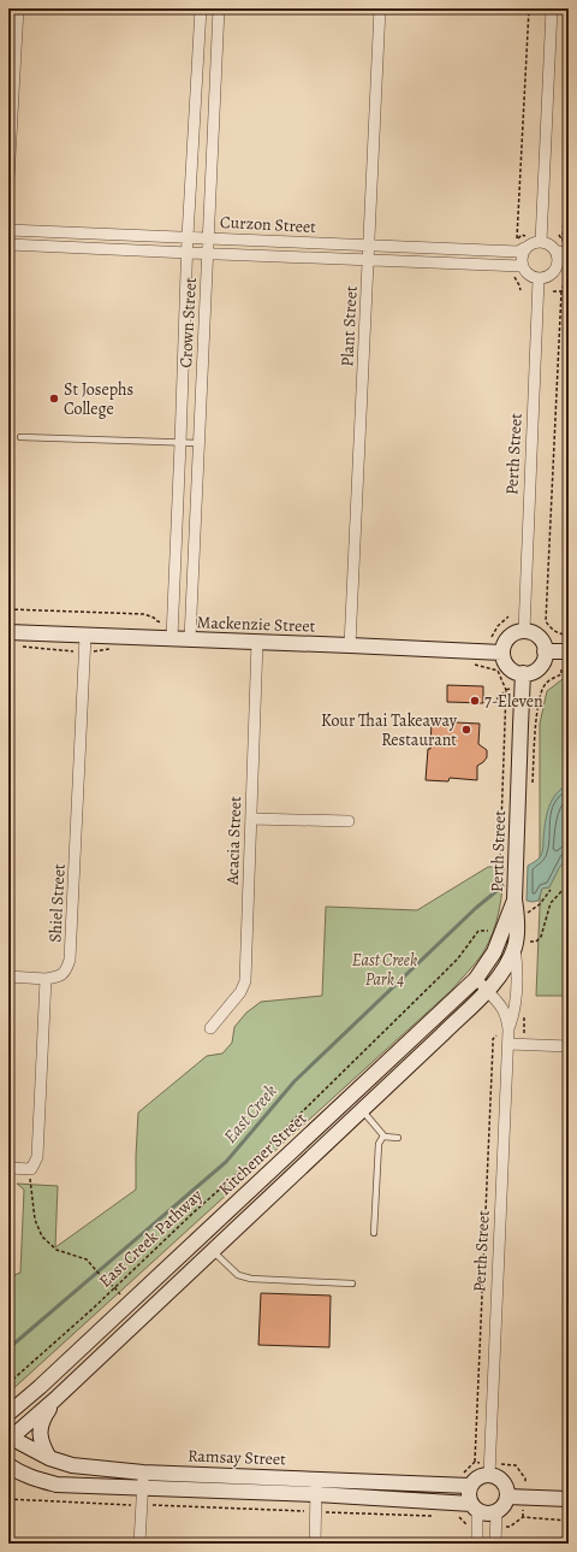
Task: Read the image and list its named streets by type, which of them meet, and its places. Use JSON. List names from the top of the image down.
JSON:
{
  "streets": {
    "main road": [
      "Perth Street",
      "Mackenzie Street",
      "Kitchener Street",
      "Ramsay Street"
    ],
    "street": [
      "Curzon Street",
      "Crown Street",
      "Plant Street",
      "Acacia Street",
      "Shiel Street"
    ],
    "path": ["East Creek Pathway"]
  },
  "crossings": [
    ["Curzon Street", "Crown Street"],
    ["Curzon Street", "Plant Street"],
    ["Curzon Street", "Perth Street"],
    ["Crown Street", "Mackenzie Street"],
    ["Plant Street", "Mackenzie Street"],
    ["Perth Street", "Mackenzie Street"],
    ["Perth Street", "Kitchener Street"],
    ["Perth Street", "East Creek Pathway"],
    ["Mackenzie Street", "Acacia Street"],
    ["Mackenzie Street", "Shiel Street"],
    ["Kitchener Street", "East Creek Pathway"]
  ],
  "water": ["East Creek"],
  "parks": ["East Creek Park 4"],
  "places": ["St Josephs College", "7-Eleven", "Kour Thai Takeaway Restaurant"]
}
